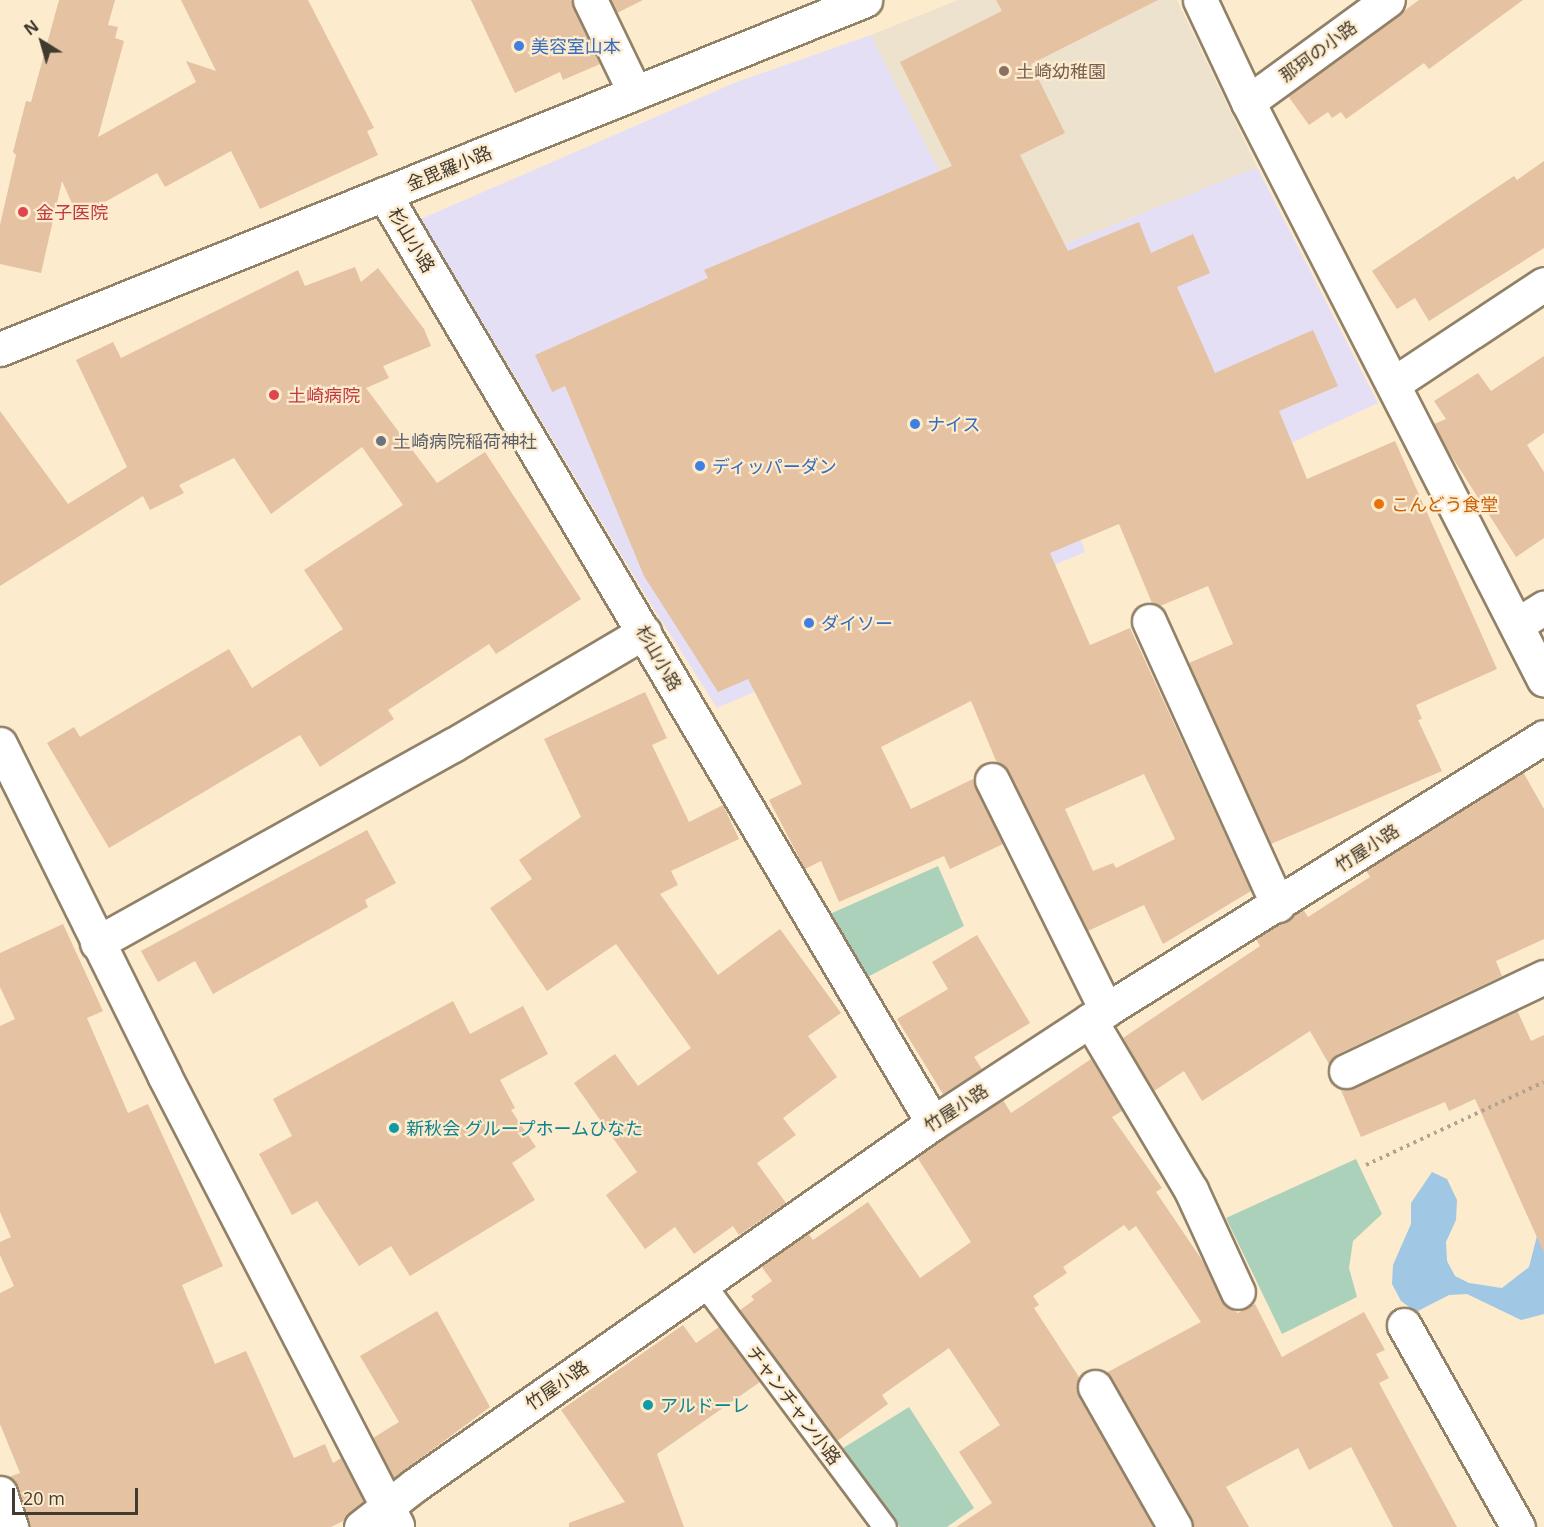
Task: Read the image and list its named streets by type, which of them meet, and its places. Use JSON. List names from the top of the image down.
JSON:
{
  "streets": {
    "street": [
      "那珂の小路",
      "金毘羅小路",
      "杉山小路",
      "竹屋小路"
    ],
    "lane": ["チャンチャン小路"]
  },
  "crossings": [
    ["金毘羅小路", "杉山小路"],
    ["杉山小路", "竹屋小路"],
    ["竹屋小路", "チャンチャン小路"]
  ],
  "places": [
    "美容室山本",
    "土崎幼稚園",
    "金子医院",
    "土崎病院",
    "ナイス",
    "土崎病院稲荷神社",
    "ディッパーダン",
    "こんどう食堂",
    "ダイソー",
    "新秋会 グループホームひなた",
    "アルドーレ"
  ],
  "scale_bar": "20 m",
  "north": "top left"
}
